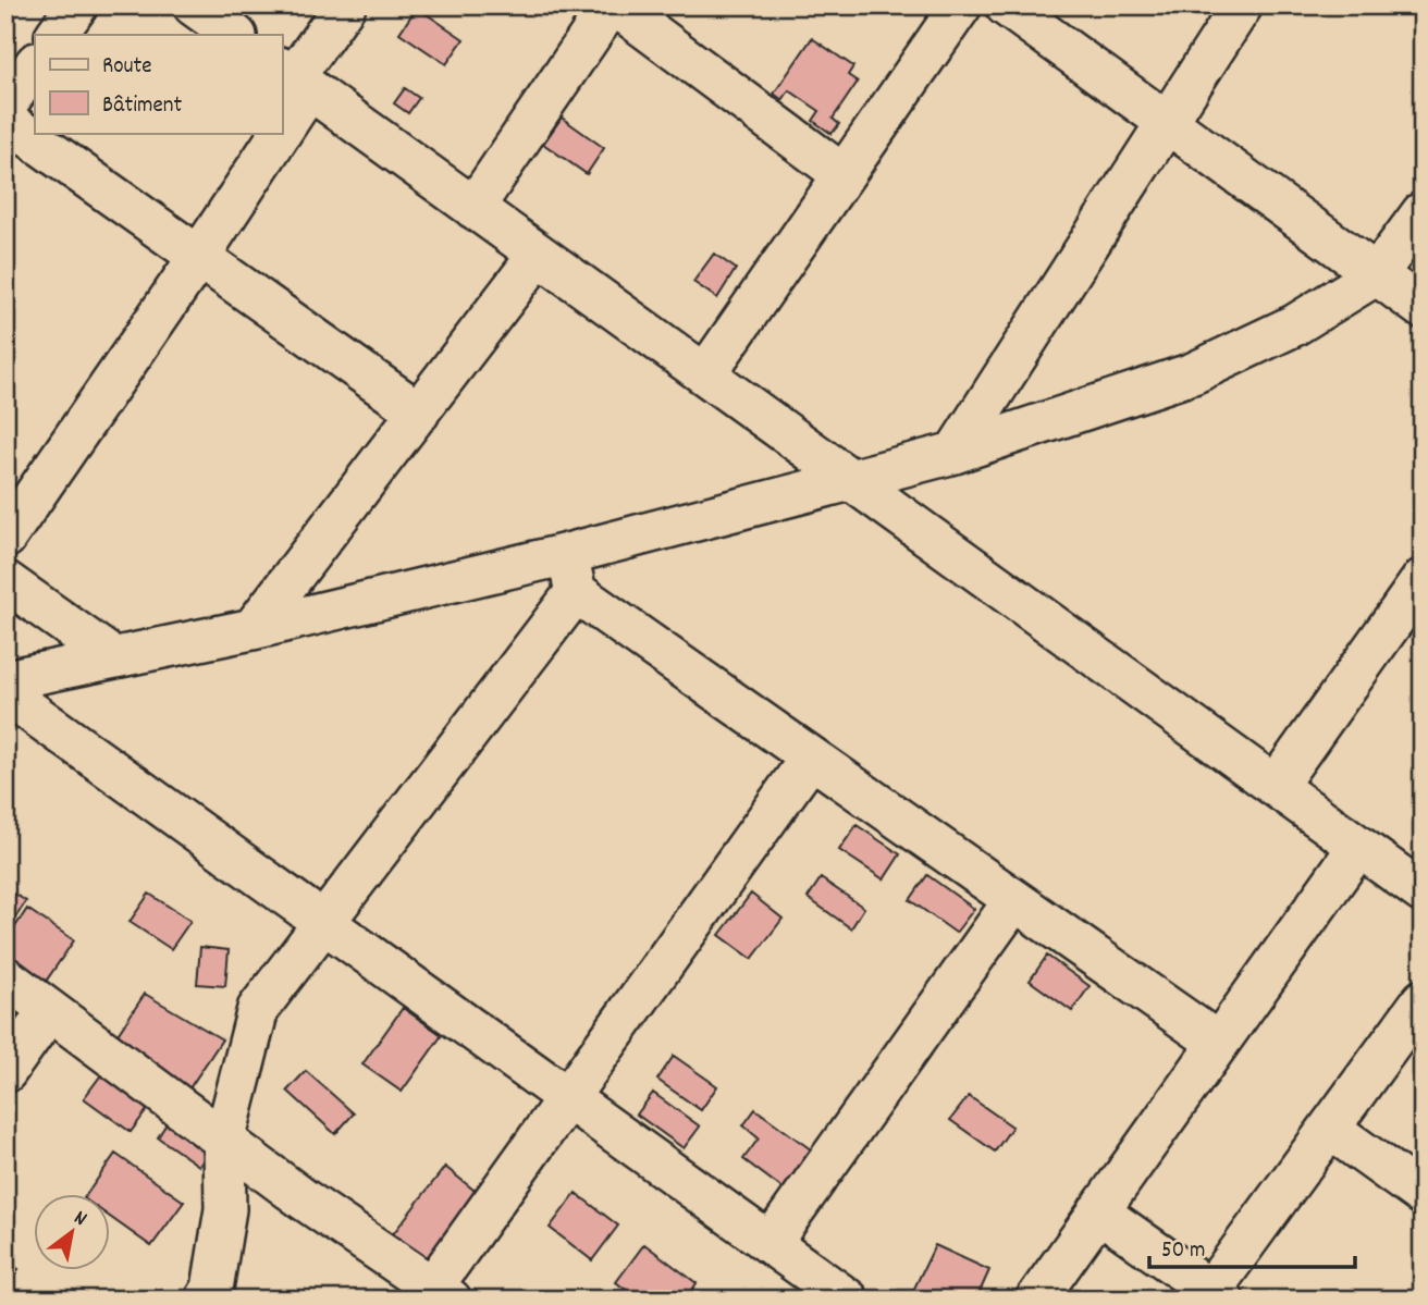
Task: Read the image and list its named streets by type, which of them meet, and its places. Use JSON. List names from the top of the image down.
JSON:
{
  "legend": ["Route", "Bâtiment"],
  "scale_bar": "50 m",
  "north": "top right"
}
